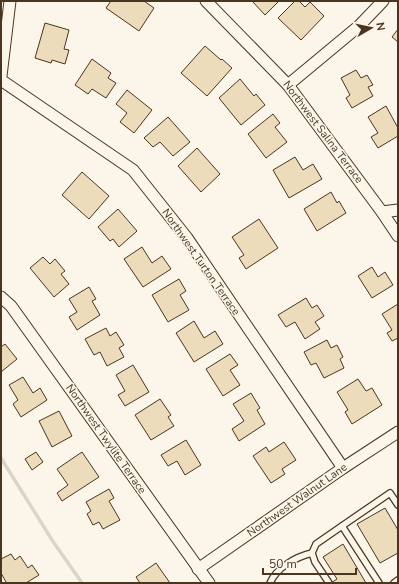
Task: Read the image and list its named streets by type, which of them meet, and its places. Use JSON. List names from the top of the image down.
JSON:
{
  "streets": {
    "street": [
      "Northwest Salina Terrace",
      "Northwest Turton Terrace",
      "Northwest Twylite Terrace",
      "Northwest Walnut Lane"
    ]
  },
  "crossings": [
    ["Northwest Turton Terrace", "Northwest Walnut Lane"],
    ["Northwest Twylite Terrace", "Northwest Walnut Lane"]
  ],
  "scale_bar": "50 m",
  "north": "right"
}
